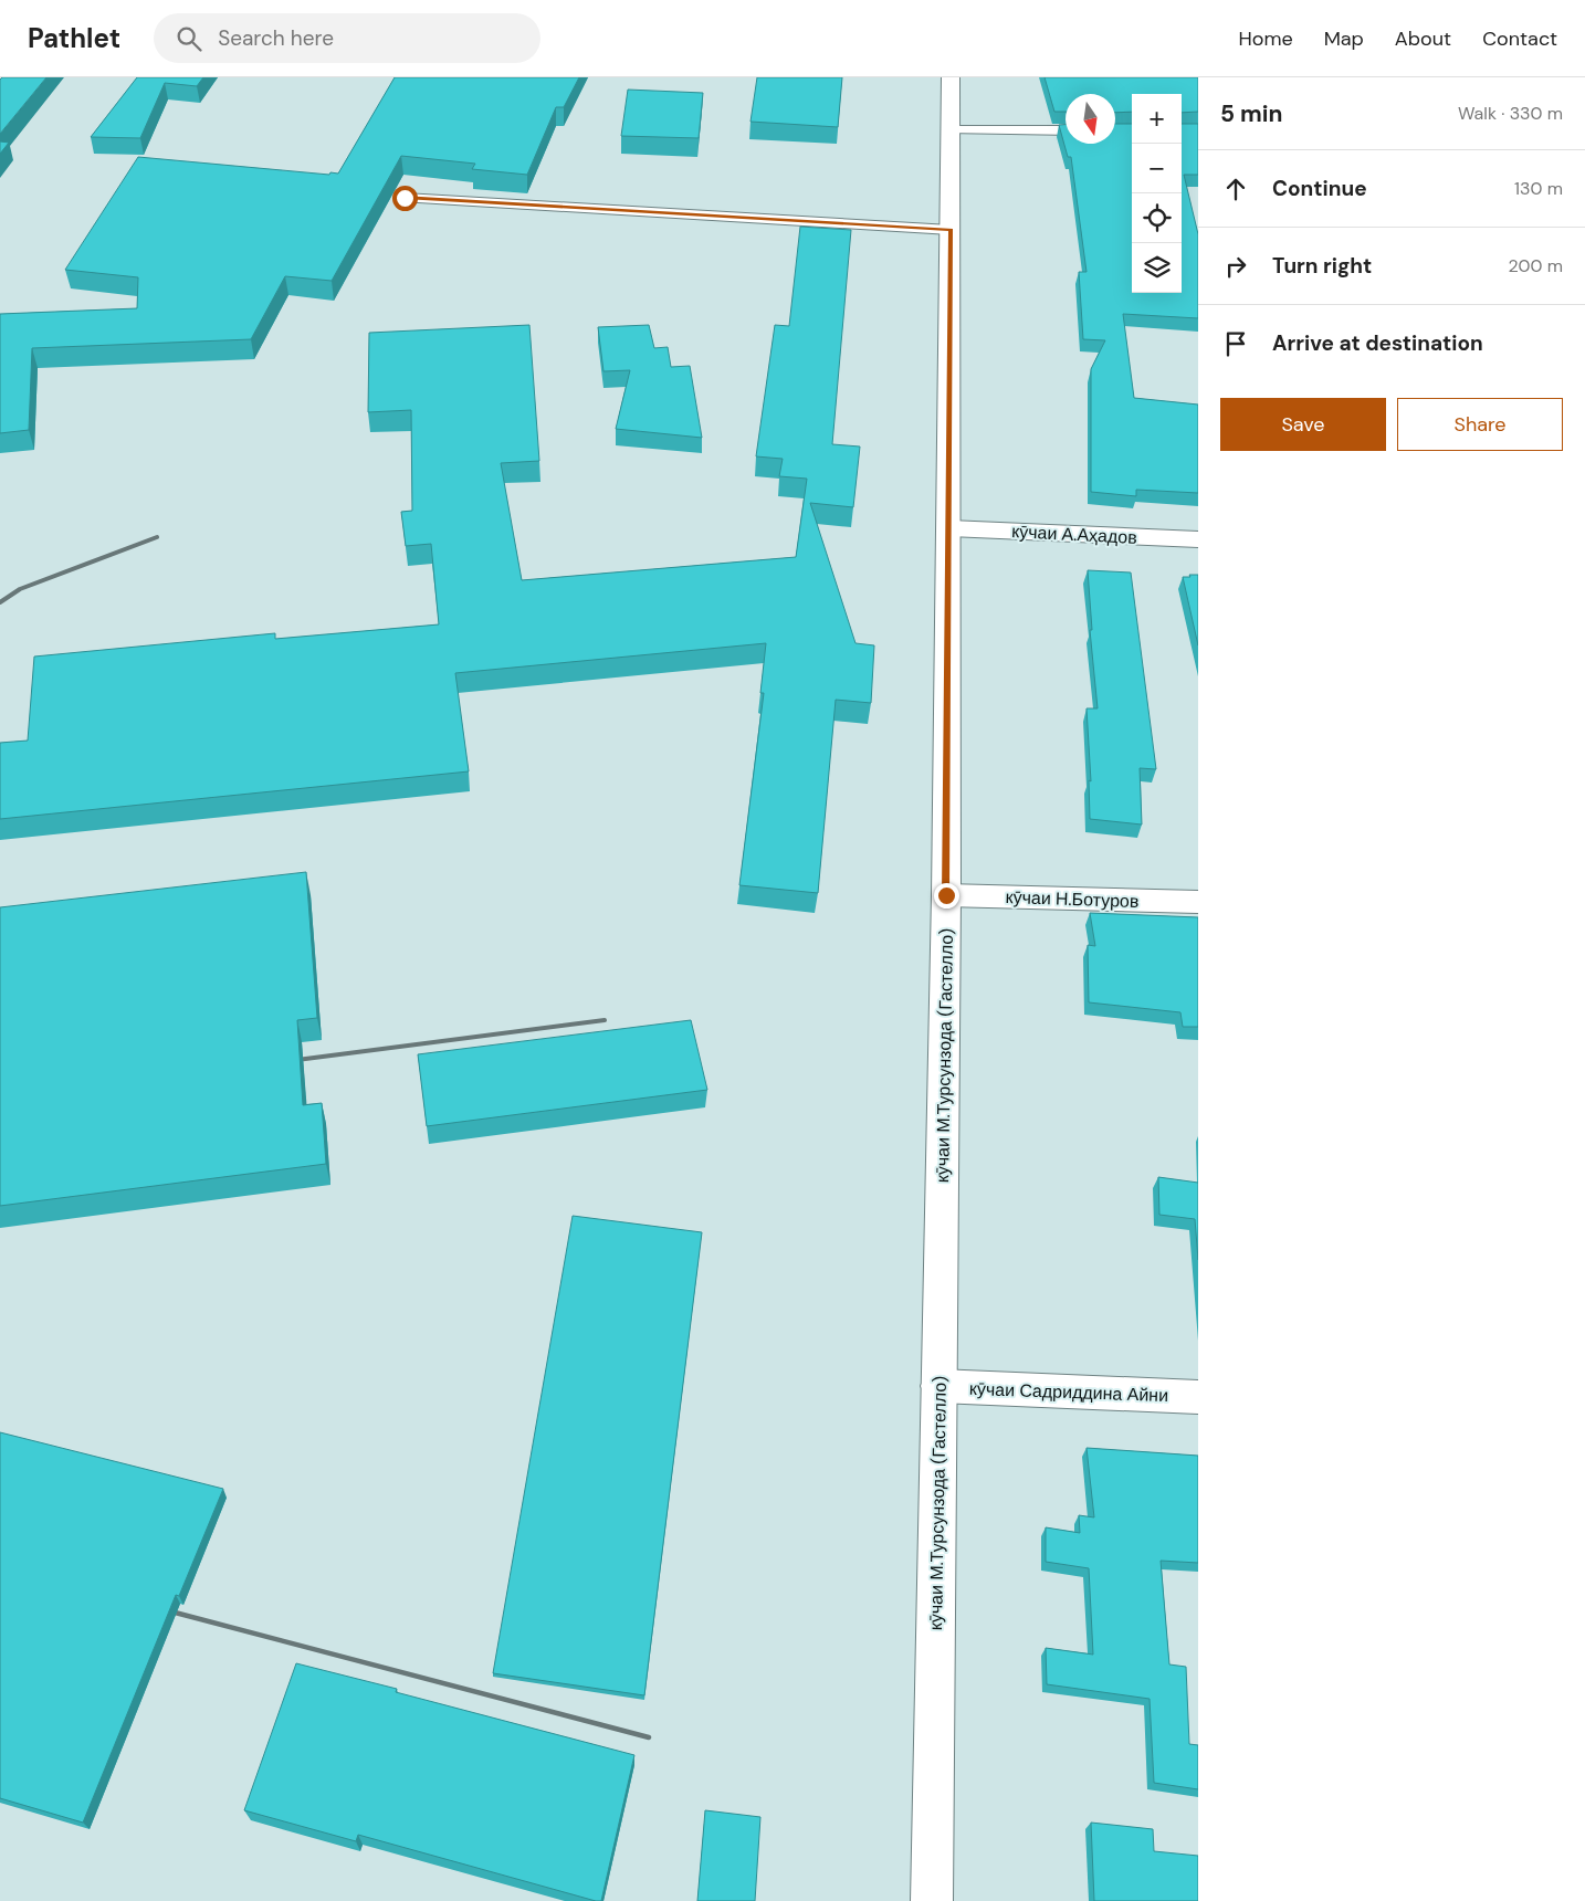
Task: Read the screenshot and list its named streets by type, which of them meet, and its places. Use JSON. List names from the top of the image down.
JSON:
{
  "streets": {
    "street": [
      "кӯчаи А.Аҳадов",
      "кӯчаи Н.Ботуров",
      "кӯчаи М.Турсунзода (Гастелло)",
      "кӯчаи Садриддина Айни"
    ]
  },
  "crossings": [
    ["кӯчаи А.Аҳадов", "кӯчаи М.Турсунзода (Гастелло)"],
    ["кӯчаи Н.Ботуров", "кӯчаи М.Турсунзода (Гастелло)"],
    ["кӯчаи М.Турсунзода (Гастелло)", "кӯчаи Садриддина Айни"]
  ],
  "north": "bottom",
  "page": {
    "header": "Pathlet",
    "search": "Search here",
    "nav": [
      "Home",
      "Map",
      "About",
      "Contact"
    ],
    "heading": ["5 min", "Walk · 330 m"],
    "map_buttons": ["+", "−"],
    "list": [
      ["Continue", "130 m"],
      ["Turn right", "200 m"],
      "Arrive at destination"
    ],
    "buttons": ["Save", "Share"]
  }
}
